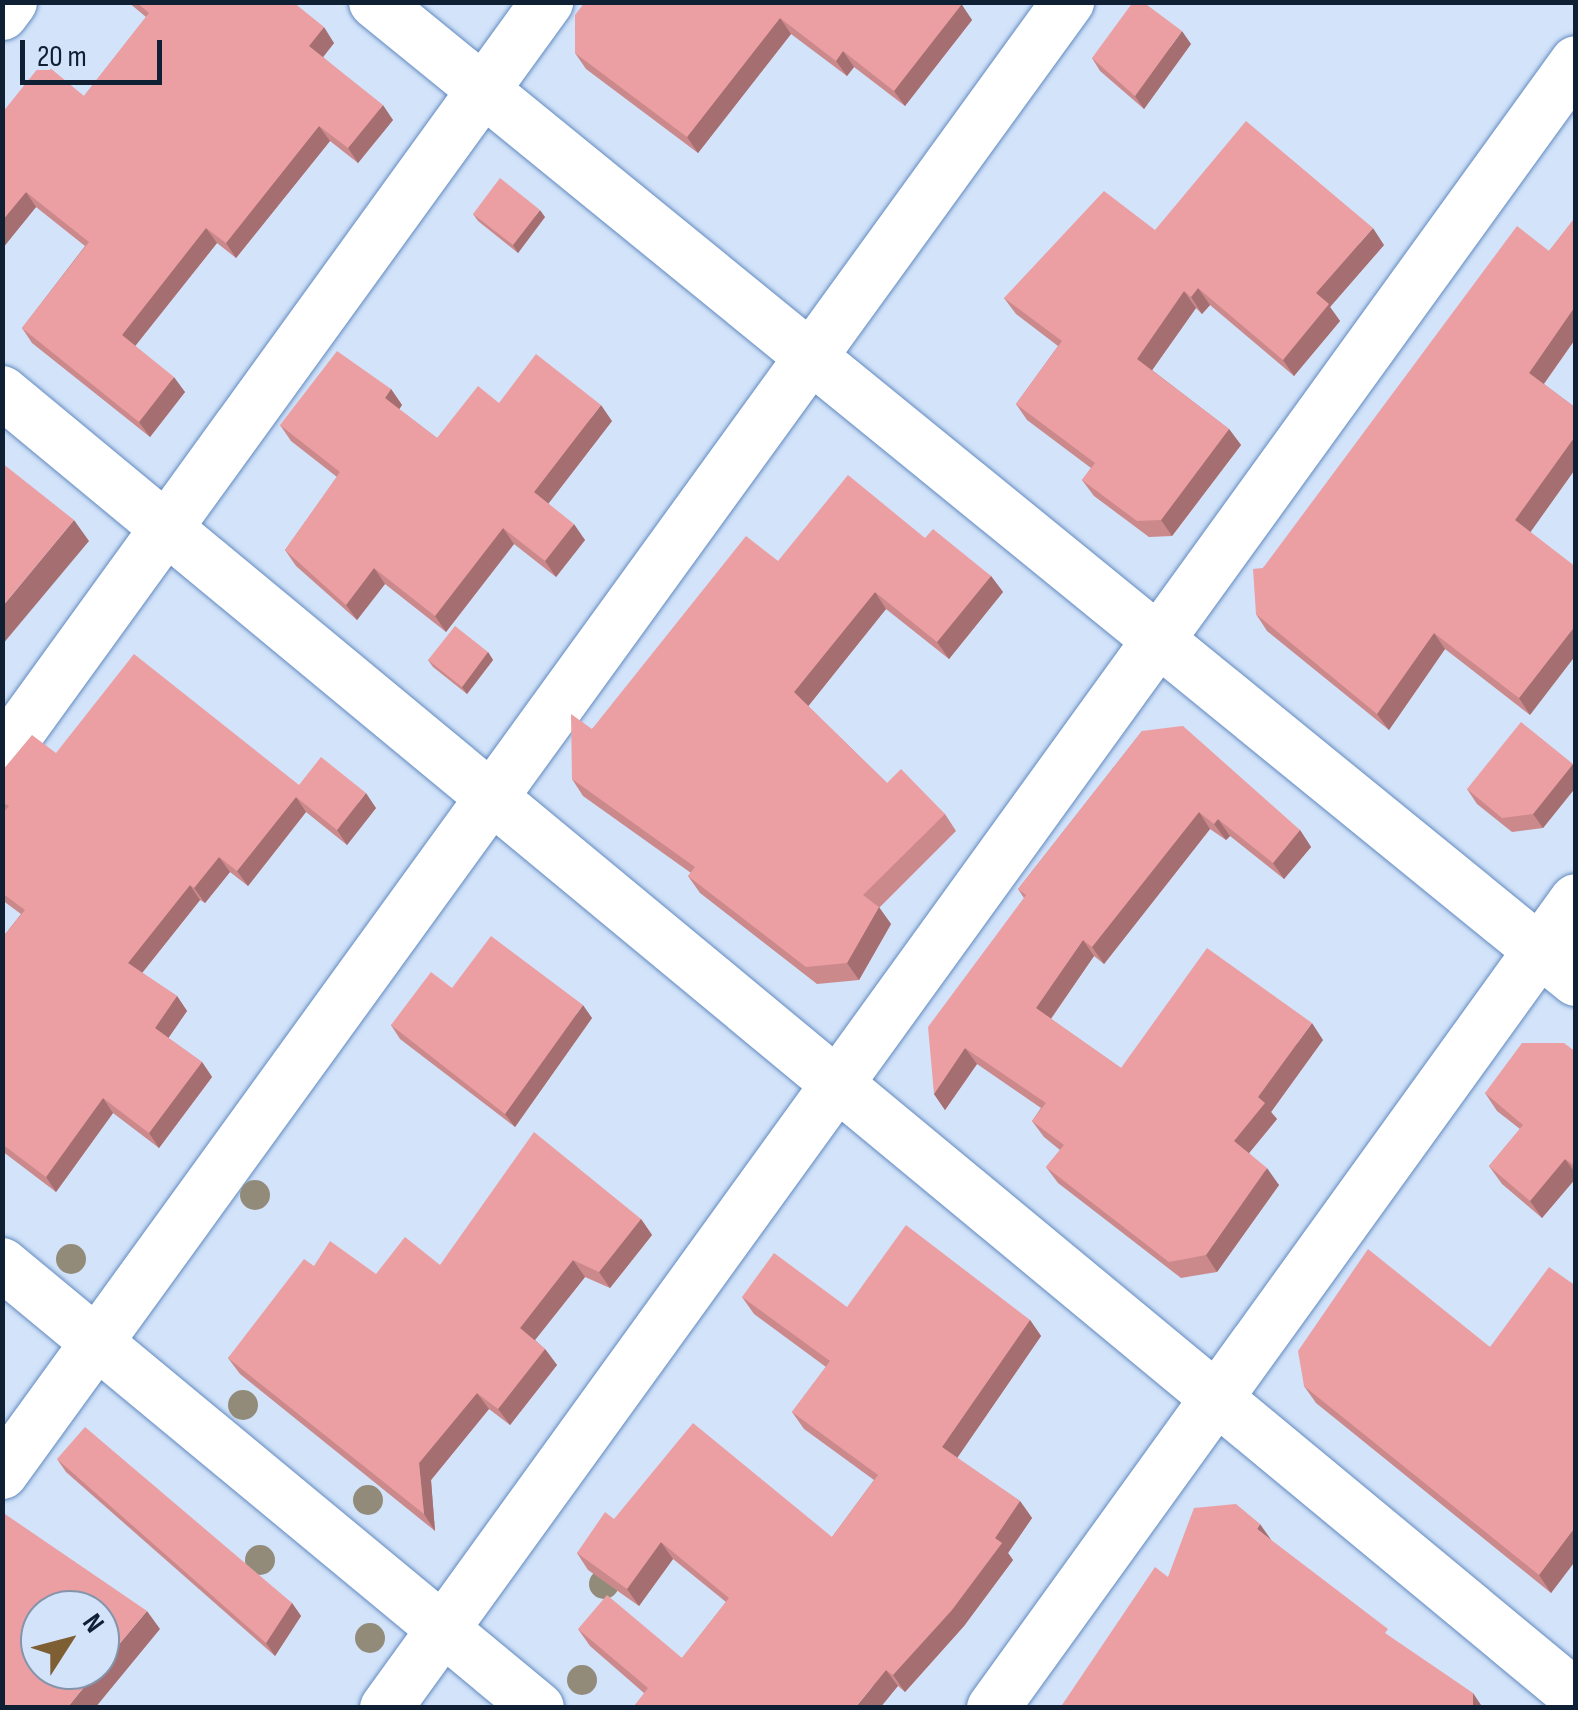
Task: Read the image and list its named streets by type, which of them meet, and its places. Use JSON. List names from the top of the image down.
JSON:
{
  "scale_bar": "20 m",
  "north": "top right"
}
